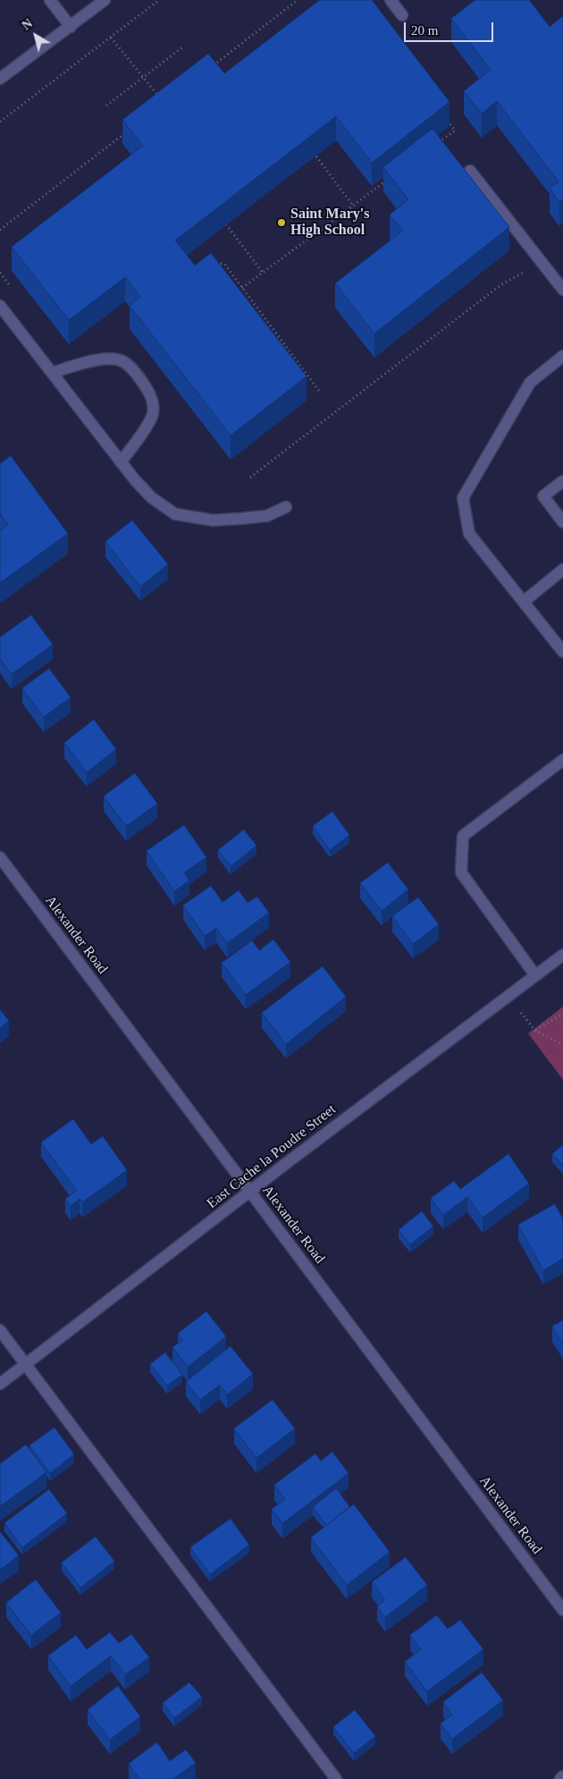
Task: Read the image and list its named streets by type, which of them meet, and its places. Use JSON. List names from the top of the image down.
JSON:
{
  "streets": {
    "street": ["Alexander Road", "East Cache la Poudre Street"]
  },
  "crossings": [
    ["Alexander Road", "East Cache la Poudre Street"]
  ],
  "places": ["Saint Mary's High School"],
  "scale_bar": "20 m",
  "north": "top left"
}
